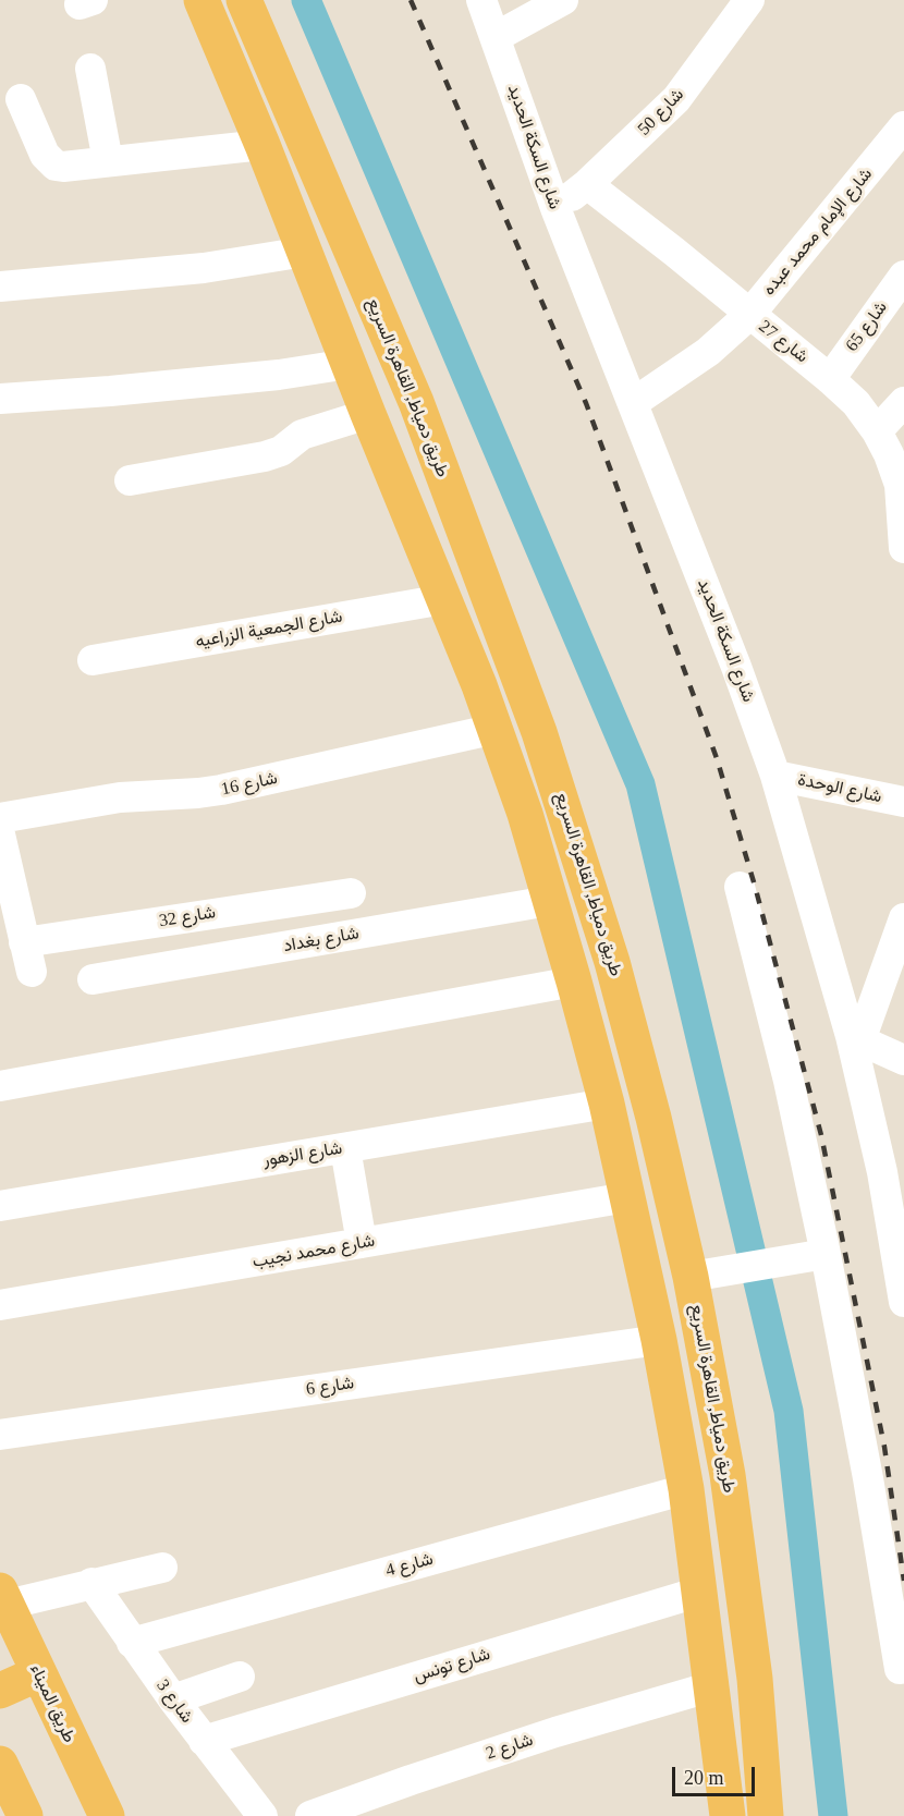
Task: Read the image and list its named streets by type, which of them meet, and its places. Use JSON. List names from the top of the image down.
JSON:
{
  "streets": {
    "highway": ["طريق دمياط, القاهرة السريع", "طريق الميناء"],
    "street": [
      "شارع 50",
      "شارع السكة الحديد",
      "شارع الإمام محمد عبده",
      "شارع 65",
      "شارع 27",
      "شارع الجمعية الزراعيه",
      "شارع 16",
      "شارع الوحدة",
      "شارع 32",
      "شارع بغداد",
      "شارع الزهور",
      "شارع محمد نجيب",
      "شارع 6",
      "شارع 4",
      "شارع تونس",
      "شارع 3",
      "شارع 2"
    ]
  },
  "crossings": [
    ["شارع 50", "شارع السكة الحديد"],
    ["شارع 50", "شارع 27"],
    ["شارع السكة الحديد", "شارع الإمام محمد عبده"],
    ["شارع السكة الحديد", "شارع الوحدة"],
    ["شارع الإمام محمد عبده", "شارع 27"],
    ["شارع 65", "شارع 27"],
    ["شارع 4", "شارع 3"],
    ["شارع تونس", "شارع 3"]
  ],
  "scale_bar": "20 m"
}
